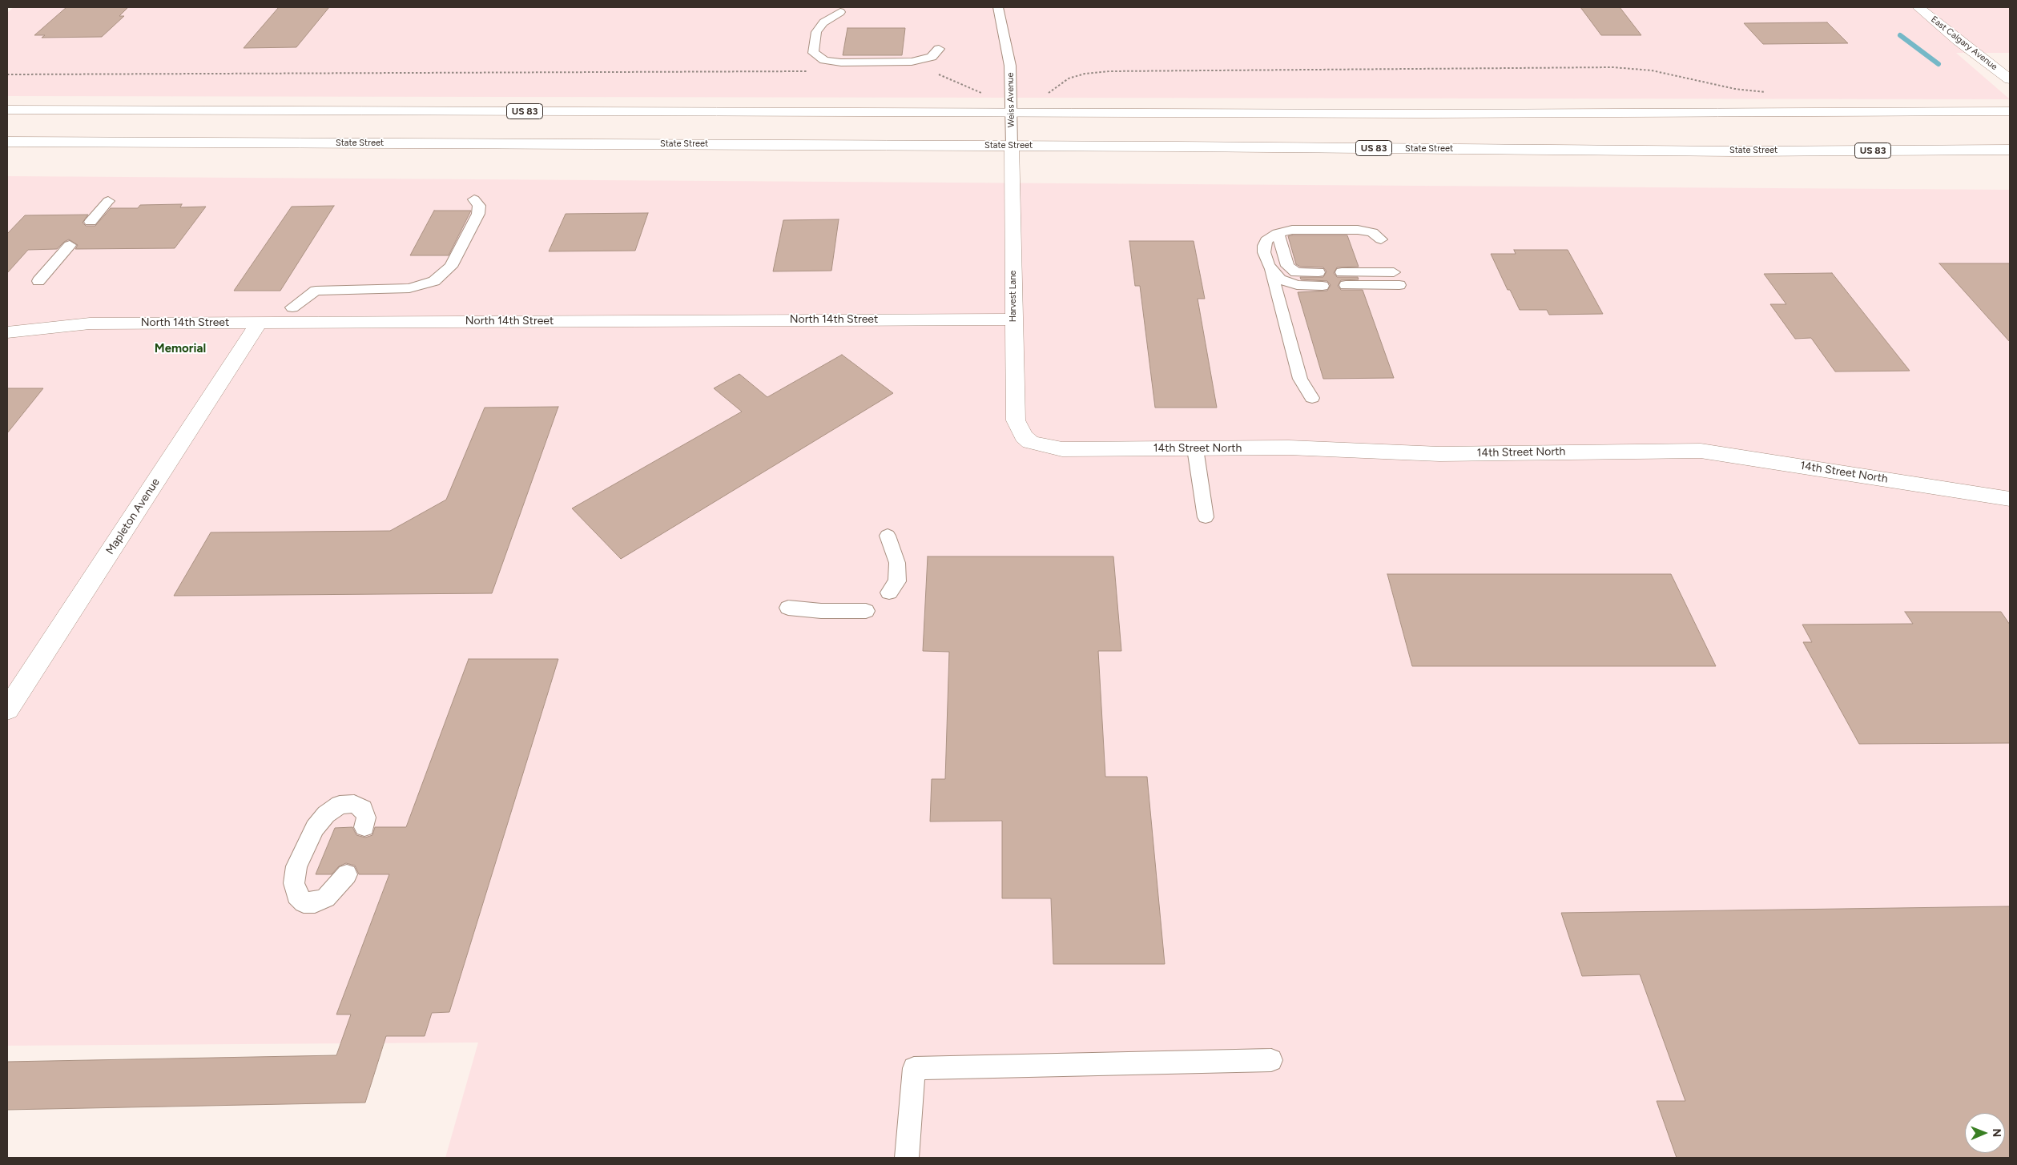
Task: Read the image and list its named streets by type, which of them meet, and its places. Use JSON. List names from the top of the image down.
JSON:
{
  "streets": {
    "main road": [
      "East Calgary Avenue",
      "US 83",
      "State Street",
      "Harvest Lane",
      "North 14th Street",
      "14th Street North",
      "Mapleton Avenue"
    ],
    "lane": ["Weiss Avenue"]
  },
  "crossings": [
    ["Weiss Avenue", "US 83"],
    ["Weiss Avenue", "State Street"],
    ["Weiss Avenue", "Harvest Lane"],
    ["State Street", "Harvest Lane"],
    ["Harvest Lane", "North 14th Street"],
    ["Harvest Lane", "14th Street North"],
    ["North 14th Street", "Mapleton Avenue"]
  ],
  "districts": ["Memorial"],
  "north": "right"
}
